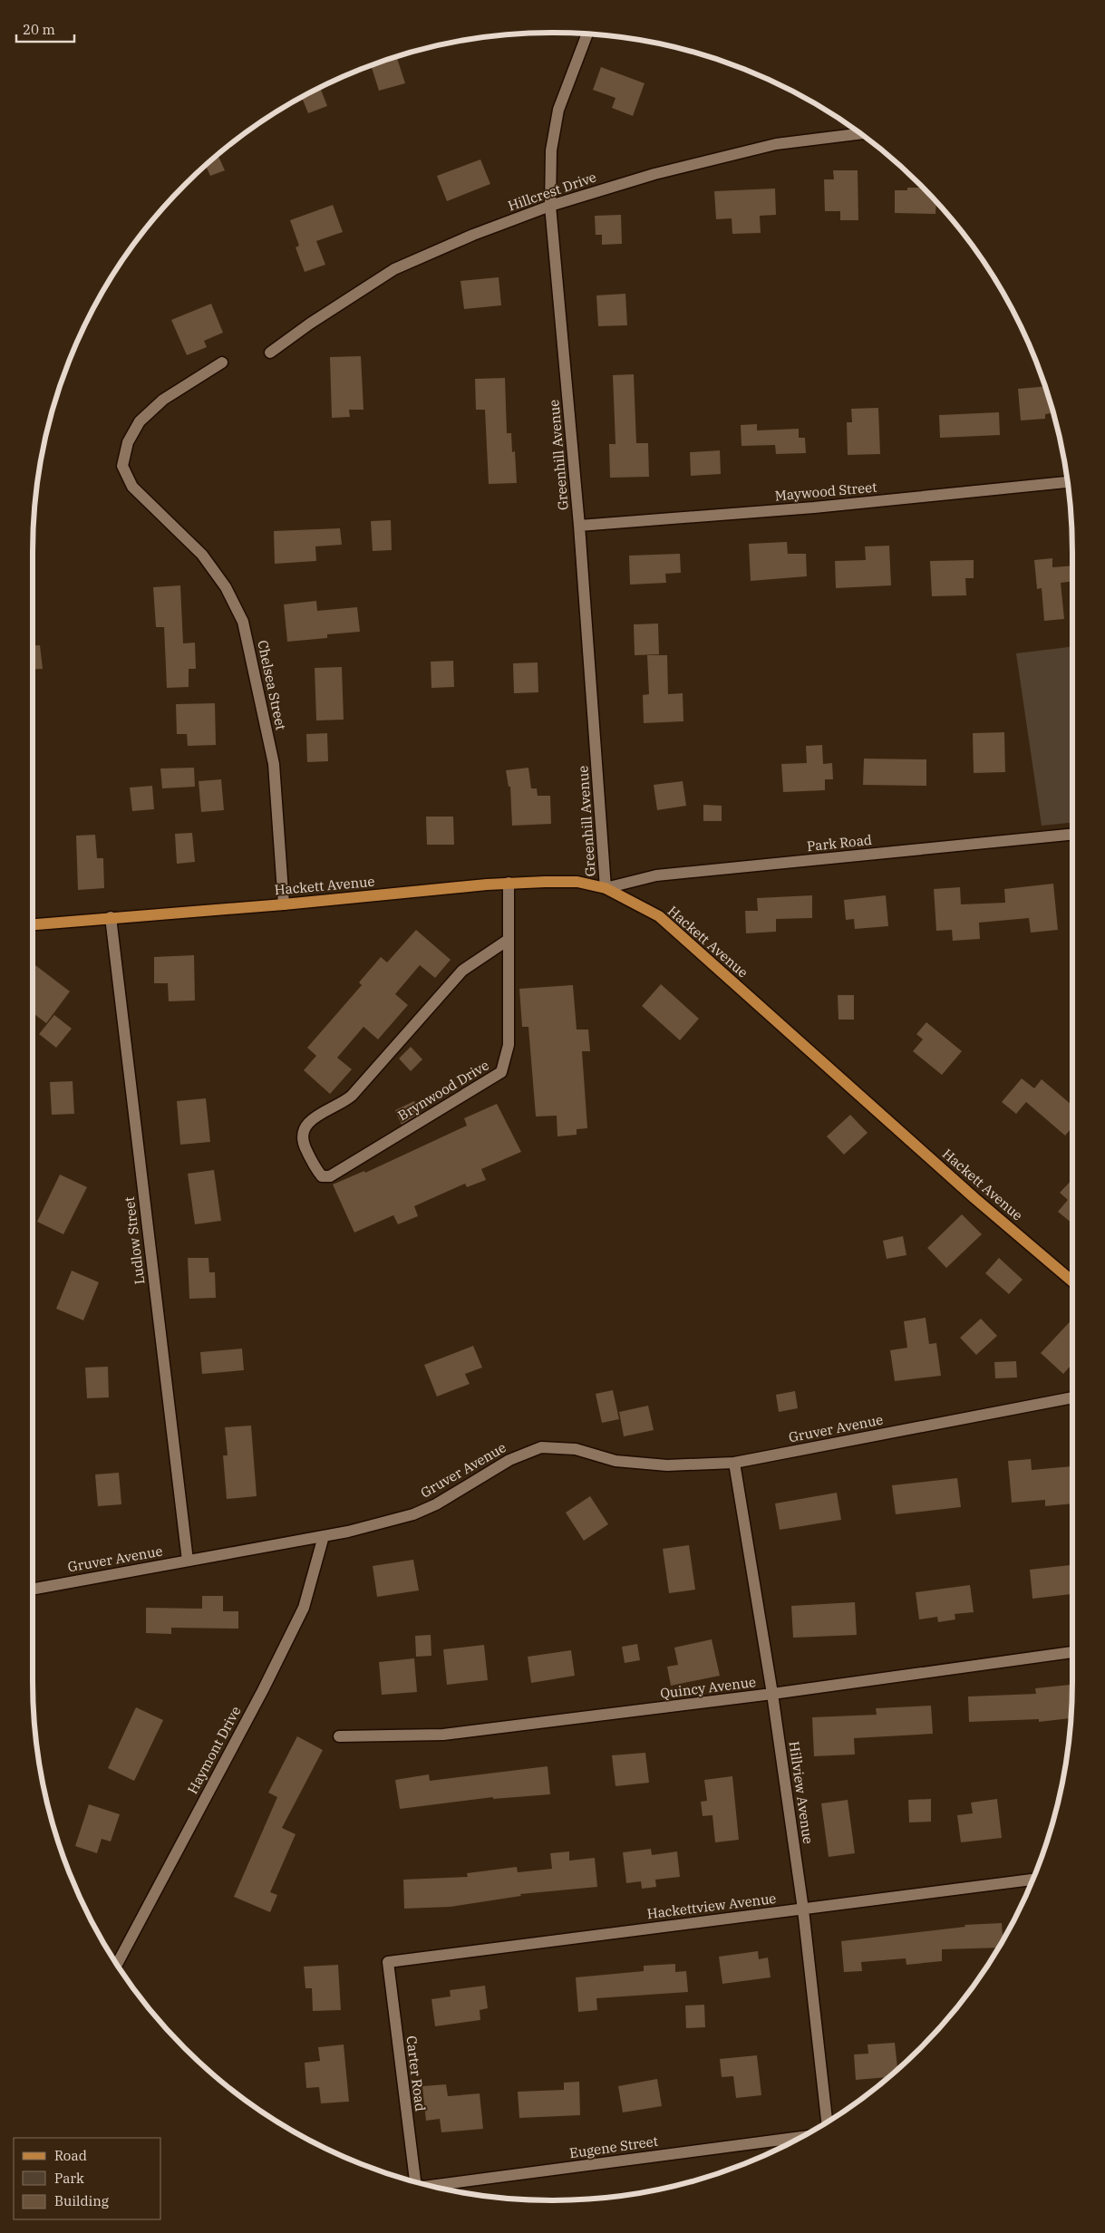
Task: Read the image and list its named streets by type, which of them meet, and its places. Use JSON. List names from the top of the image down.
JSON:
{
  "streets": {
    "main road": ["Hackett Avenue"],
    "street": [
      "Hillcrest Drive",
      "Greenhill Avenue",
      "Maywood Street",
      "Chelsea Street",
      "Park Road",
      "Brynwood Drive",
      "Ludlow Street",
      "Gruver Avenue",
      "Quincy Avenue",
      "Haymont Drive",
      "Hillview Avenue",
      "Hackettview Avenue",
      "Carter Road",
      "Eugene Street"
    ]
  },
  "crossings": [
    ["Hillcrest Drive", "Greenhill Avenue"],
    ["Greenhill Avenue", "Maywood Street"],
    ["Greenhill Avenue", "Park Road"],
    ["Greenhill Avenue", "Hackett Avenue"],
    ["Chelsea Street", "Hackett Avenue"],
    ["Park Road", "Hackett Avenue"],
    ["Hackett Avenue", "Brynwood Drive"],
    ["Hackett Avenue", "Ludlow Street"],
    ["Ludlow Street", "Gruver Avenue"],
    ["Gruver Avenue", "Haymont Drive"],
    ["Gruver Avenue", "Hillview Avenue"],
    ["Quincy Avenue", "Hillview Avenue"],
    ["Hillview Avenue", "Hackettview Avenue"],
    ["Hackettview Avenue", "Carter Road"]
  ],
  "legend": ["Road", "Park", "Building"],
  "scale_bar": "20 m"
}
